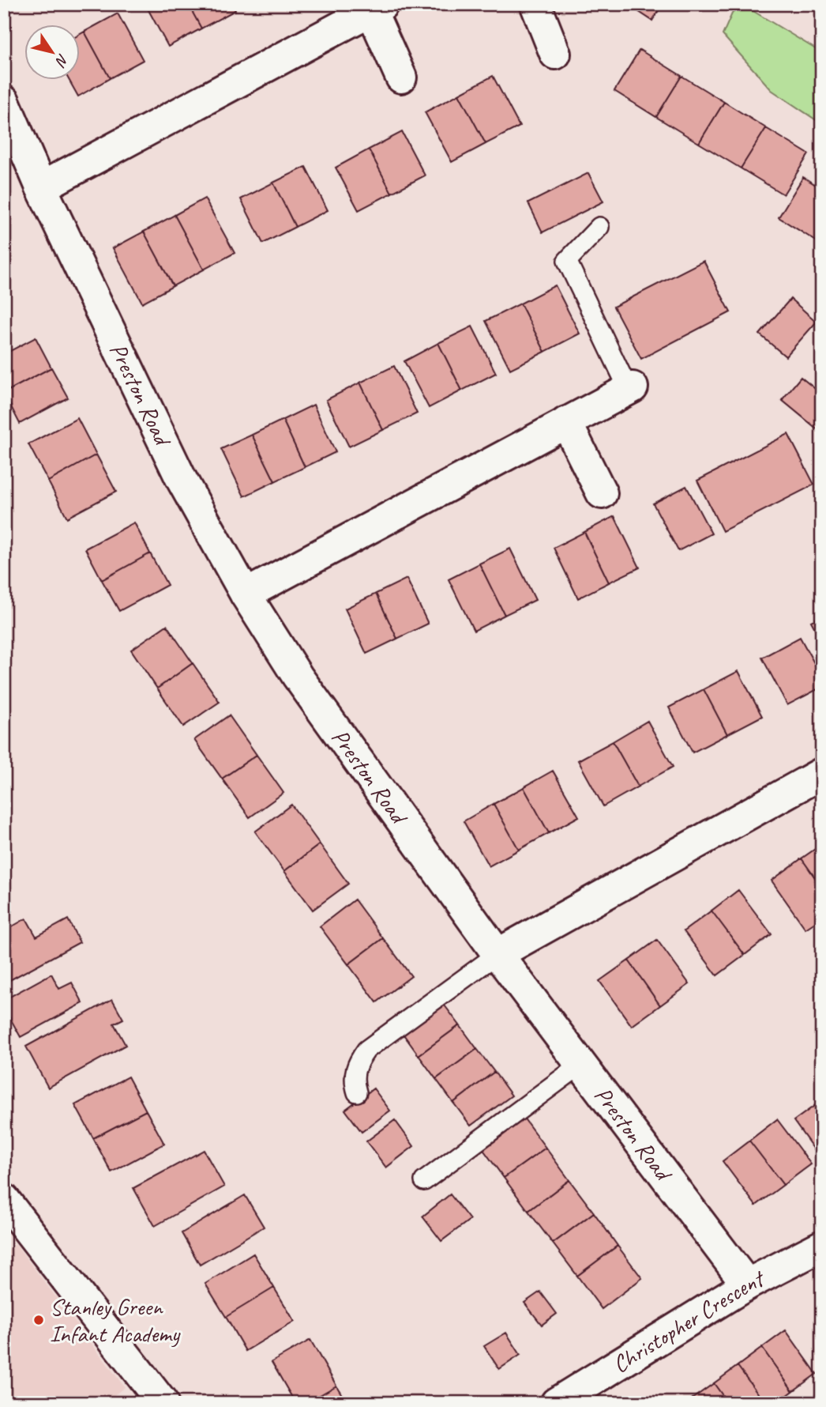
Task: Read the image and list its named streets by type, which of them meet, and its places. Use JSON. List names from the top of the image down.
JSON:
{
  "streets": {
    "street": ["Preston Road", "Christopher Crescent"]
  },
  "crossings": [
    ["Preston Road", "Christopher Crescent"]
  ],
  "places": ["Stanley Green Infant Academy"],
  "north": "bottom right"
}
